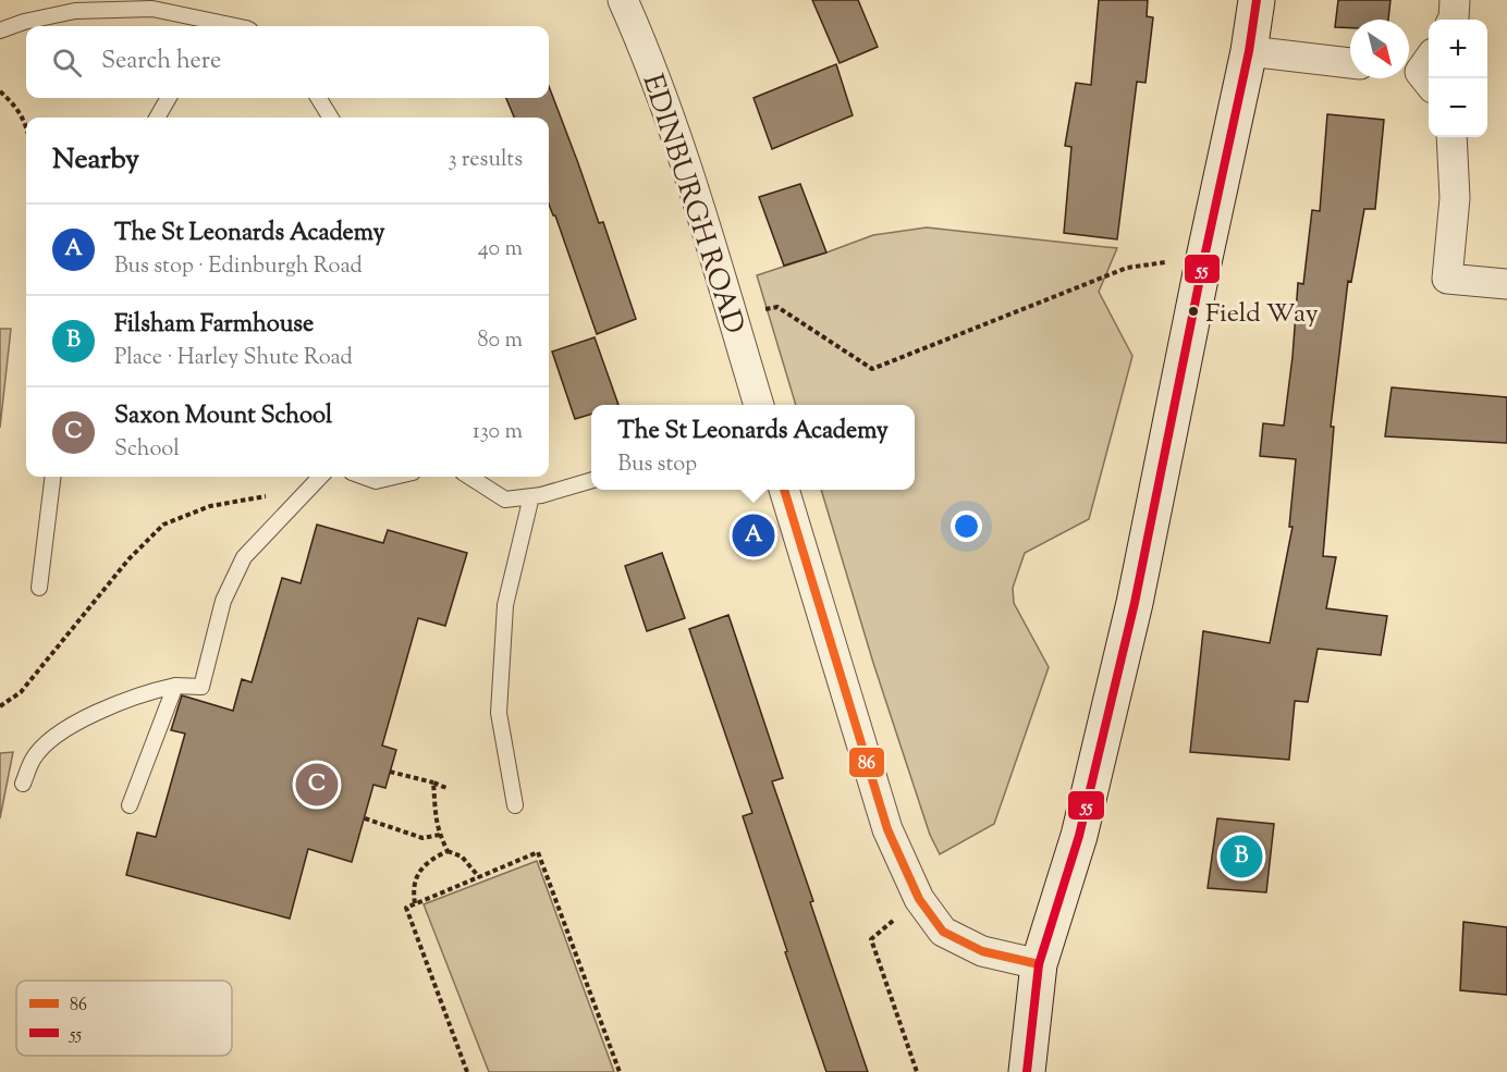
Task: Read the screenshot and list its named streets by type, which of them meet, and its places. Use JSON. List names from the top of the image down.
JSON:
{
  "streets": {
    "street": ["EDINBURGH ROAD"]
  },
  "places": ["Field Way"],
  "lines": ["transit line 55", "transit line 86"],
  "legend": ["86", "55"],
  "north": "bottom right",
  "page": {
    "map_buttons": ["+", "−"],
    "search": "Search here",
    "heading": ["Nearby", "3 results"],
    "list": [
      {
        "mark": "A",
        "name": "The St Leonards Academy",
        "note": "Bus stop · Edinburgh Road",
        "value": "40 m"
      },
      {
        "mark": "B",
        "name": "Filsham Farmhouse",
        "note": "Place · Harley Shute Road",
        "value": "80 m"
      },
      {
        "mark": "C",
        "name": "Saxon Mount School",
        "note": "School",
        "value": "130 m"
      }
    ],
    "popup": ["The St Leonards Academy", "Bus stop"],
    "pins": ["A", "C", "B"]
  }
}
